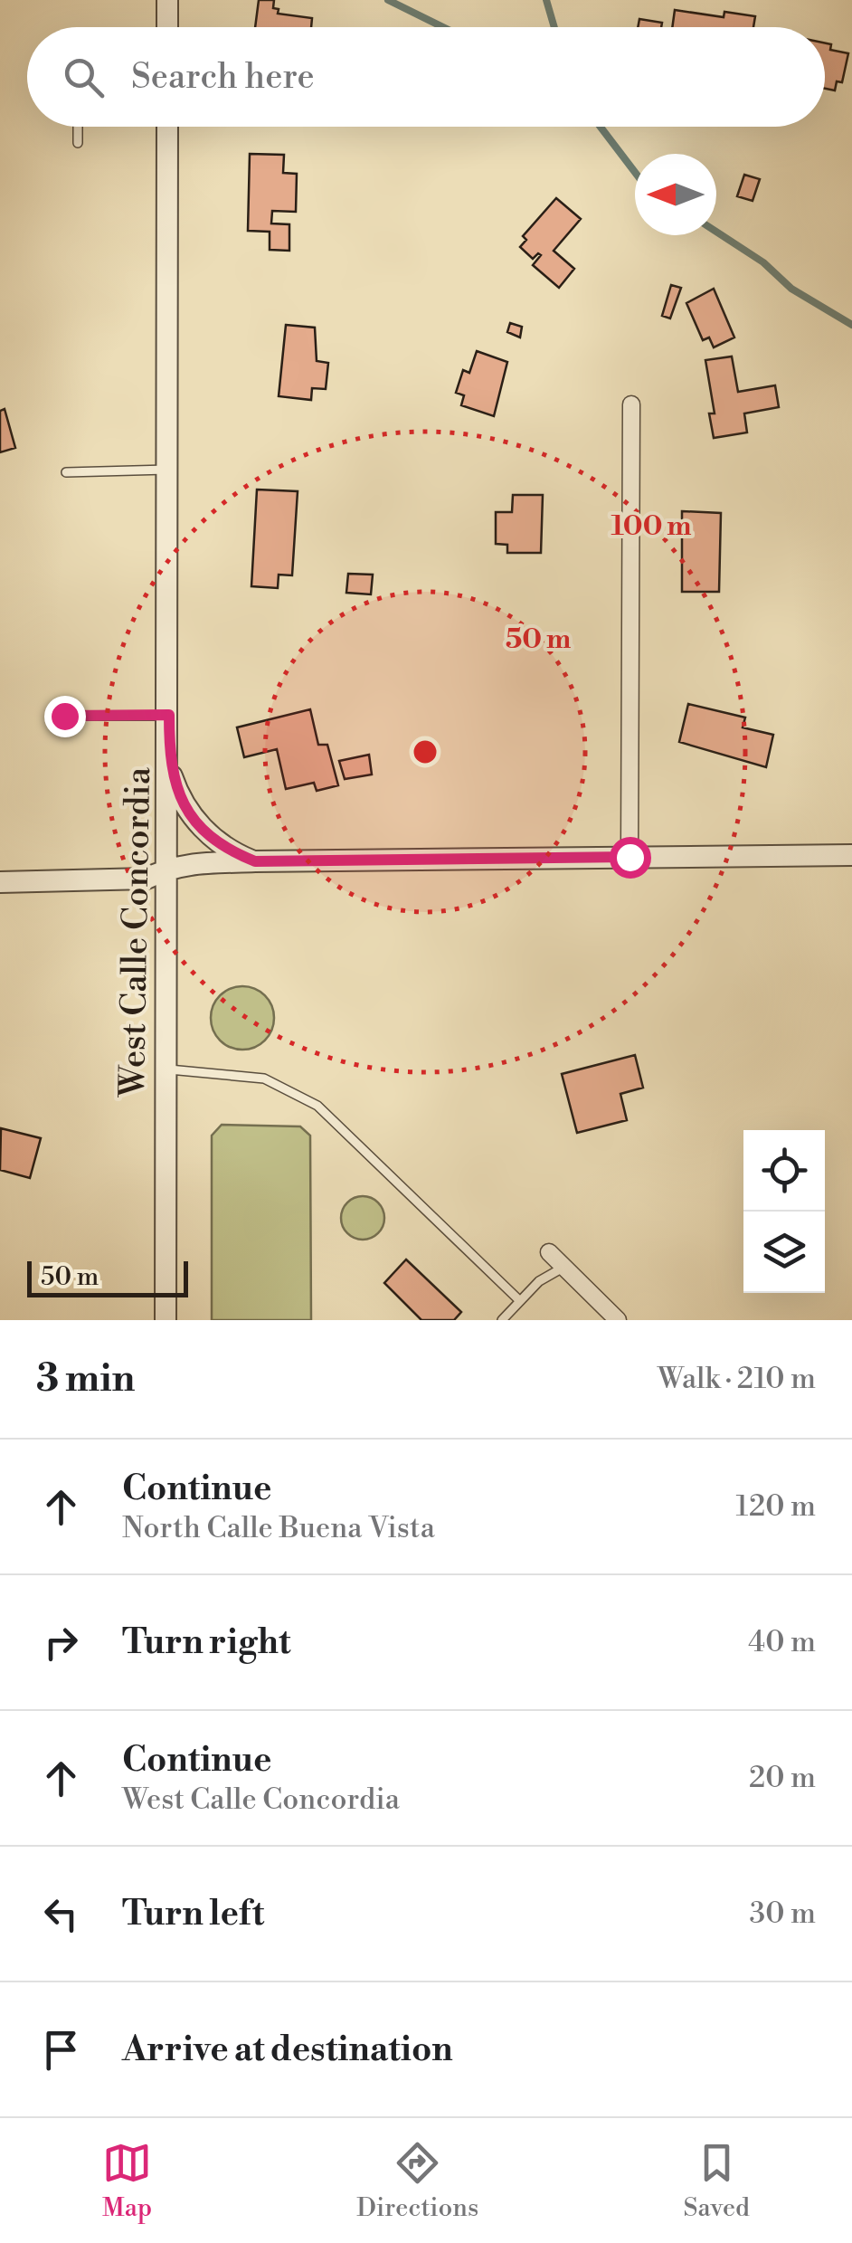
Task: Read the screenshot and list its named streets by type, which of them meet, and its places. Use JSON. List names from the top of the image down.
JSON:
{
  "streets": {
    "street": ["West Calle Concordia"]
  },
  "scale_bar": "50 m",
  "north": "left",
  "page": {
    "search": "Search here",
    "scale": "50 m",
    "heading": ["3 min", "Walk · 210 m"],
    "list": [
      ["Continue", "North Calle Buena Vista", "120 m"],
      ["Turn right", "40 m"],
      ["Continue", "West Calle Concordia", "20 m"],
      ["Turn left", "30 m"],
      "Arrive at destination"
    ],
    "nav": ["Map", "Directions", "Saved"]
  },
  "rings": ["100 m", "50 m"]
}
